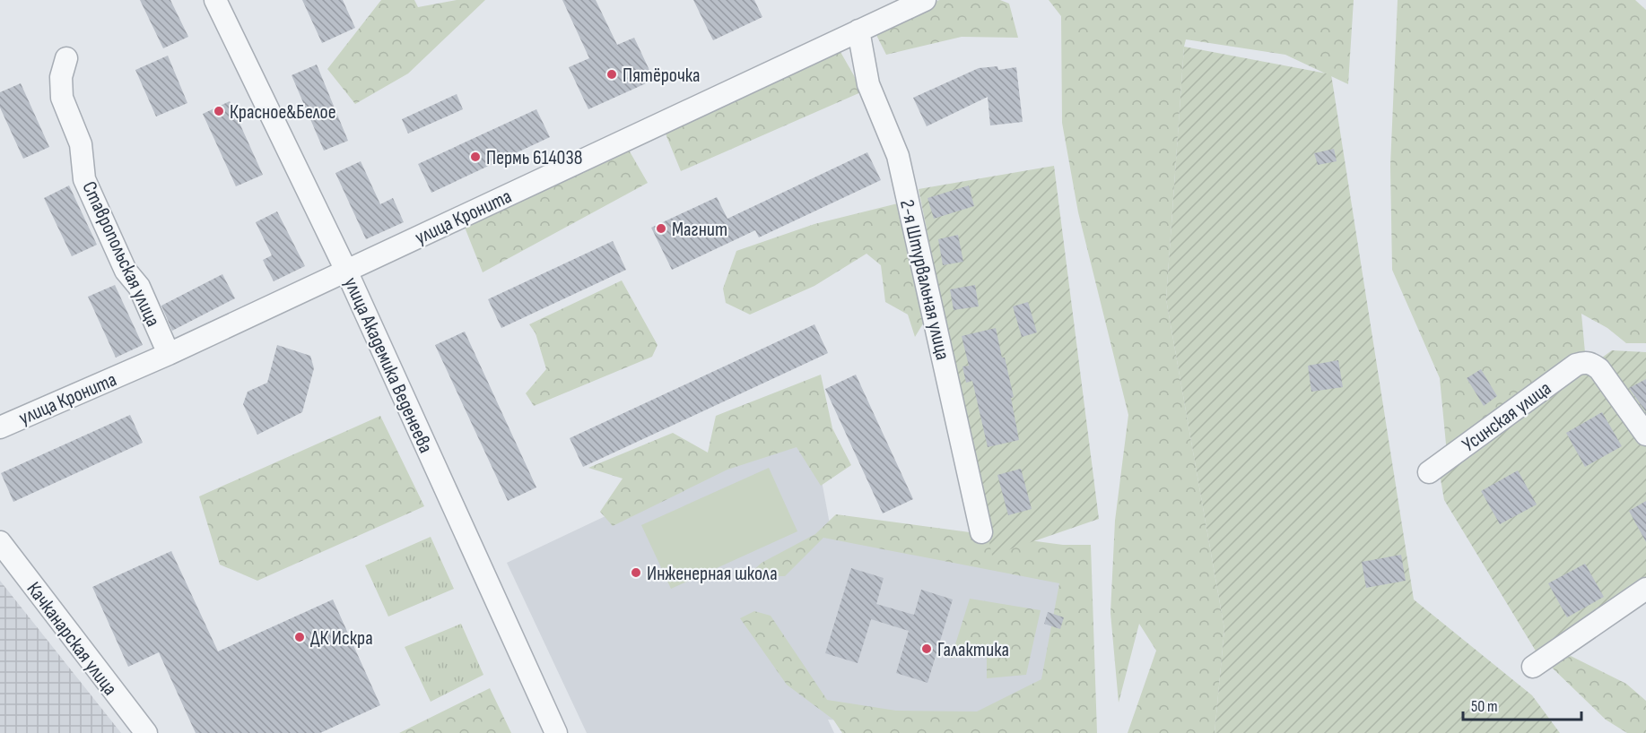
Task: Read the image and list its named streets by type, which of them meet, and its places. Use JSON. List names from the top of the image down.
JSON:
{
  "streets": {
    "street": [
      "улица Кронита",
      "Ставропольская улица",
      "2-я Штурвальная улица",
      "улица Академика Веденеева",
      "Усинская улица",
      "Качканарская улица"
    ]
  },
  "crossings": [
    ["улица Кронита", "Ставропольская улица"],
    ["улица Кронита", "2-я Штурвальная улица"],
    ["улица Кронита", "улица Академика Веденеева"]
  ],
  "places": [
    "Пятёрочка",
    "Красное&Белое",
    "Пермь 614038",
    "Магнит",
    "Инженерная школа",
    "ДК Искра",
    "Галактика"
  ],
  "scale_bar": "50 m"
}
